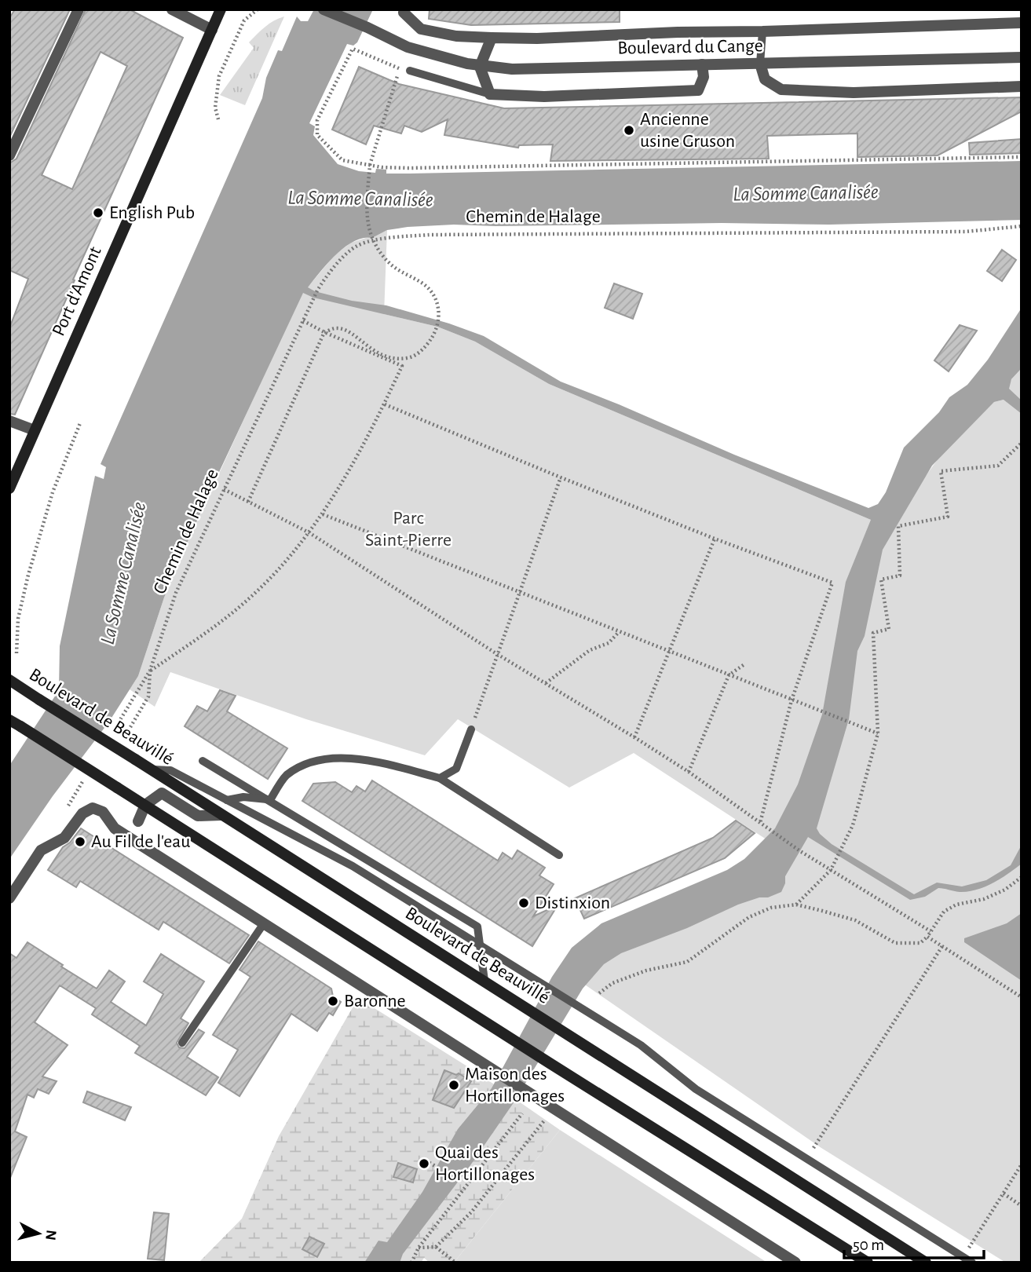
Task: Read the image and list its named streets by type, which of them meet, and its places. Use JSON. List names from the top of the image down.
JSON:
{
  "streets": {
    "main road": ["Port d'Amont", "Boulevard de Beauvillé"],
    "street": ["Boulevard du Cange"],
    "path": ["Chemin de Halage"]
  },
  "water": ["La Somme Canalisée"],
  "parks": ["Parc Saint-Pierre"],
  "places": [
    "Ancienne usine Gruson",
    "English Pub",
    "Au Fil de l'eau",
    "Distinxion",
    "Baronne",
    "Maison des Hortillonages",
    "Quai des Hortillonages"
  ],
  "scale_bar": "50 m",
  "north": "right"
}
